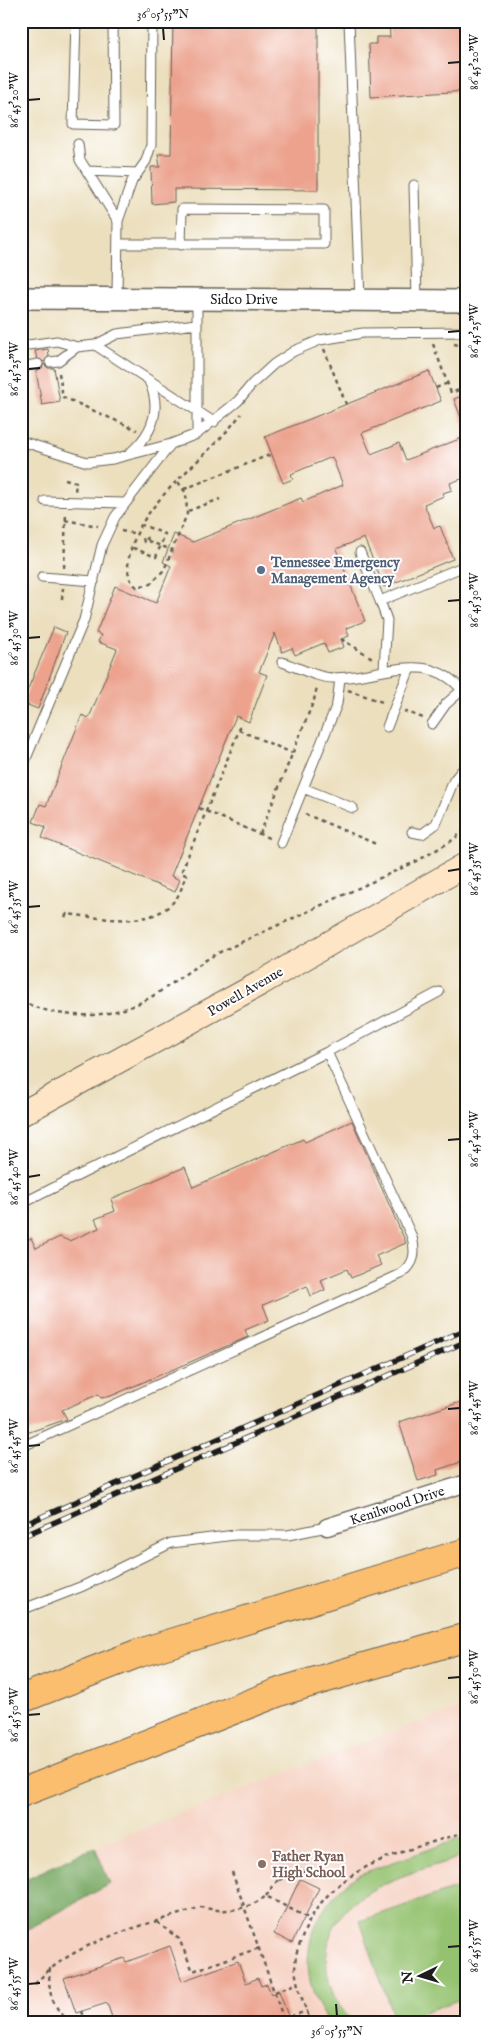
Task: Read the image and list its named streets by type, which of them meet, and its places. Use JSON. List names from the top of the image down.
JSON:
{
  "streets": {
    "main road": ["Powell Avenue"],
    "street": ["Sidco Drive", "Kenilwood Drive"]
  },
  "places": ["Tennessee Emergency Management Agency", "Father Ryan High School"],
  "north": "left",
  "coordinates": [
    "36°05'55\"N",
    "86°45'20\"W",
    "86°45'25\"W",
    "86°45'30\"W",
    "86°45'35\"W",
    "86°45'40\"W",
    "86°45'45\"W",
    "86°45'50\"W",
    "86°45'55\"W"
  ]
}
